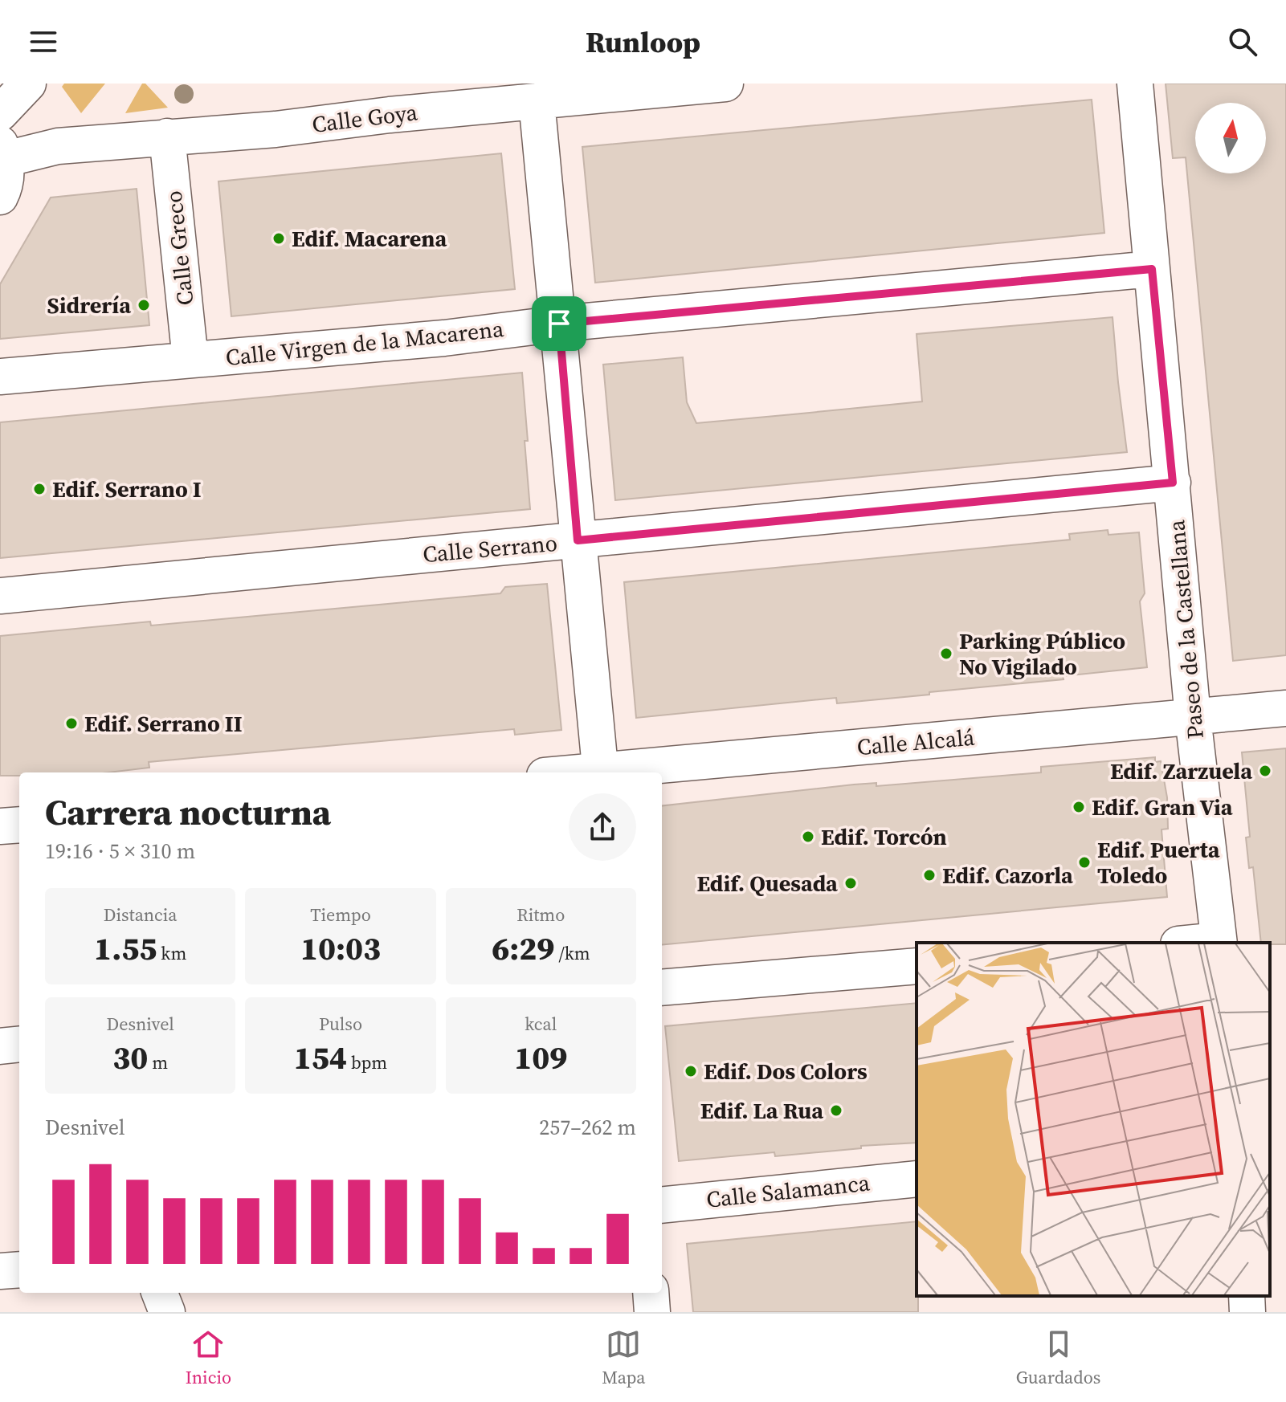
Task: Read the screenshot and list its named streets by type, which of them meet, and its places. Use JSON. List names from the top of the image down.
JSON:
{
  "streets": {
    "street": [
      "Calle Goya",
      "Calle Greco",
      "Calle Virgen de la Macarena",
      "Calle Serrano",
      "Paseo de la Castellana",
      "Calle Alcalá",
      "Calle Salamanca"
    ]
  },
  "crossings": [
    ["Calle Goya", "Calle Greco"],
    ["Calle Greco", "Calle Virgen de la Macarena"],
    ["Calle Virgen de la Macarena", "Paseo de la Castellana"],
    ["Calle Serrano", "Paseo de la Castellana"],
    ["Paseo de la Castellana", "Calle Alcalá"]
  ],
  "places": [
    "Edif. Macarena",
    "Sidrería",
    "Edif. Serrano I",
    "Parking Público No Vigilado",
    "Edif. Serrano II",
    "Edif. Zarzuela",
    "Edif. Gran Via",
    "Edif. Torcón",
    "Edif. Puerta Toledo",
    "Edif. Cazorla",
    "Edif. Quesada",
    "Edif. Dos Colors",
    "Edif. La Rua"
  ],
  "north": "top",
  "page": {
    "header": "Runloop",
    "heading": ["Carrera nocturna", "19:16 · 5 × 310 m"],
    "stats": [
      ["Distancia", "1.55 km"],
      ["Tiempo", "10:03"],
      ["Ritmo", "6:29 /km"],
      ["Desnivel", "30 m"],
      ["Pulso", "154 bpm"],
      ["kcal", "109"]
    ],
    "chart": ["Desnivel", "257–262 m"],
    "tabs": ["Inicio", "Mapa", "Guardados"]
  }
}
